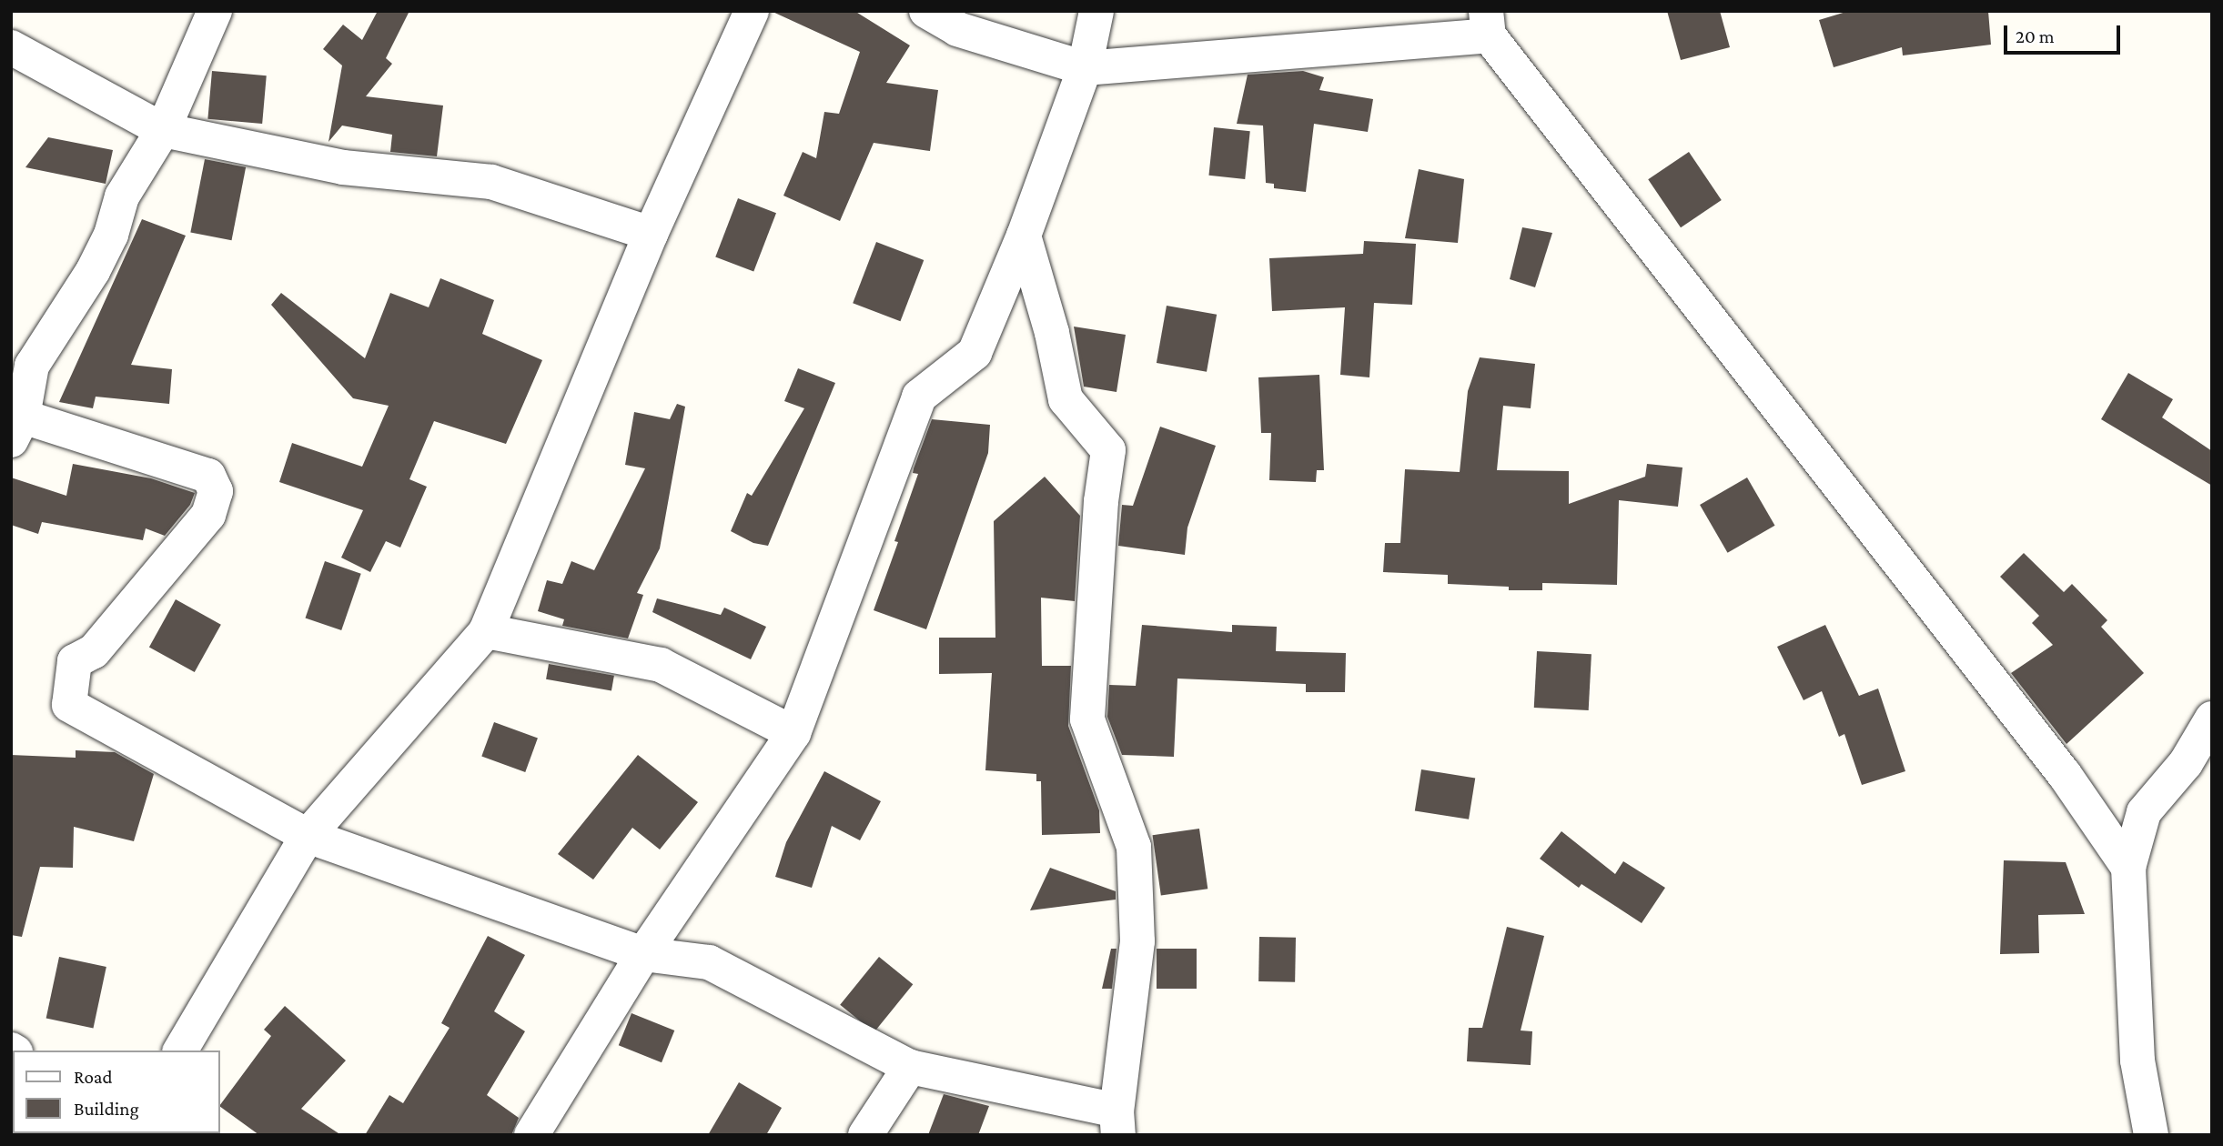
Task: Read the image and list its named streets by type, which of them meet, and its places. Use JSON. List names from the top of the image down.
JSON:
{
  "legend": ["Road", "Building"],
  "scale_bar": "20 m"
}
